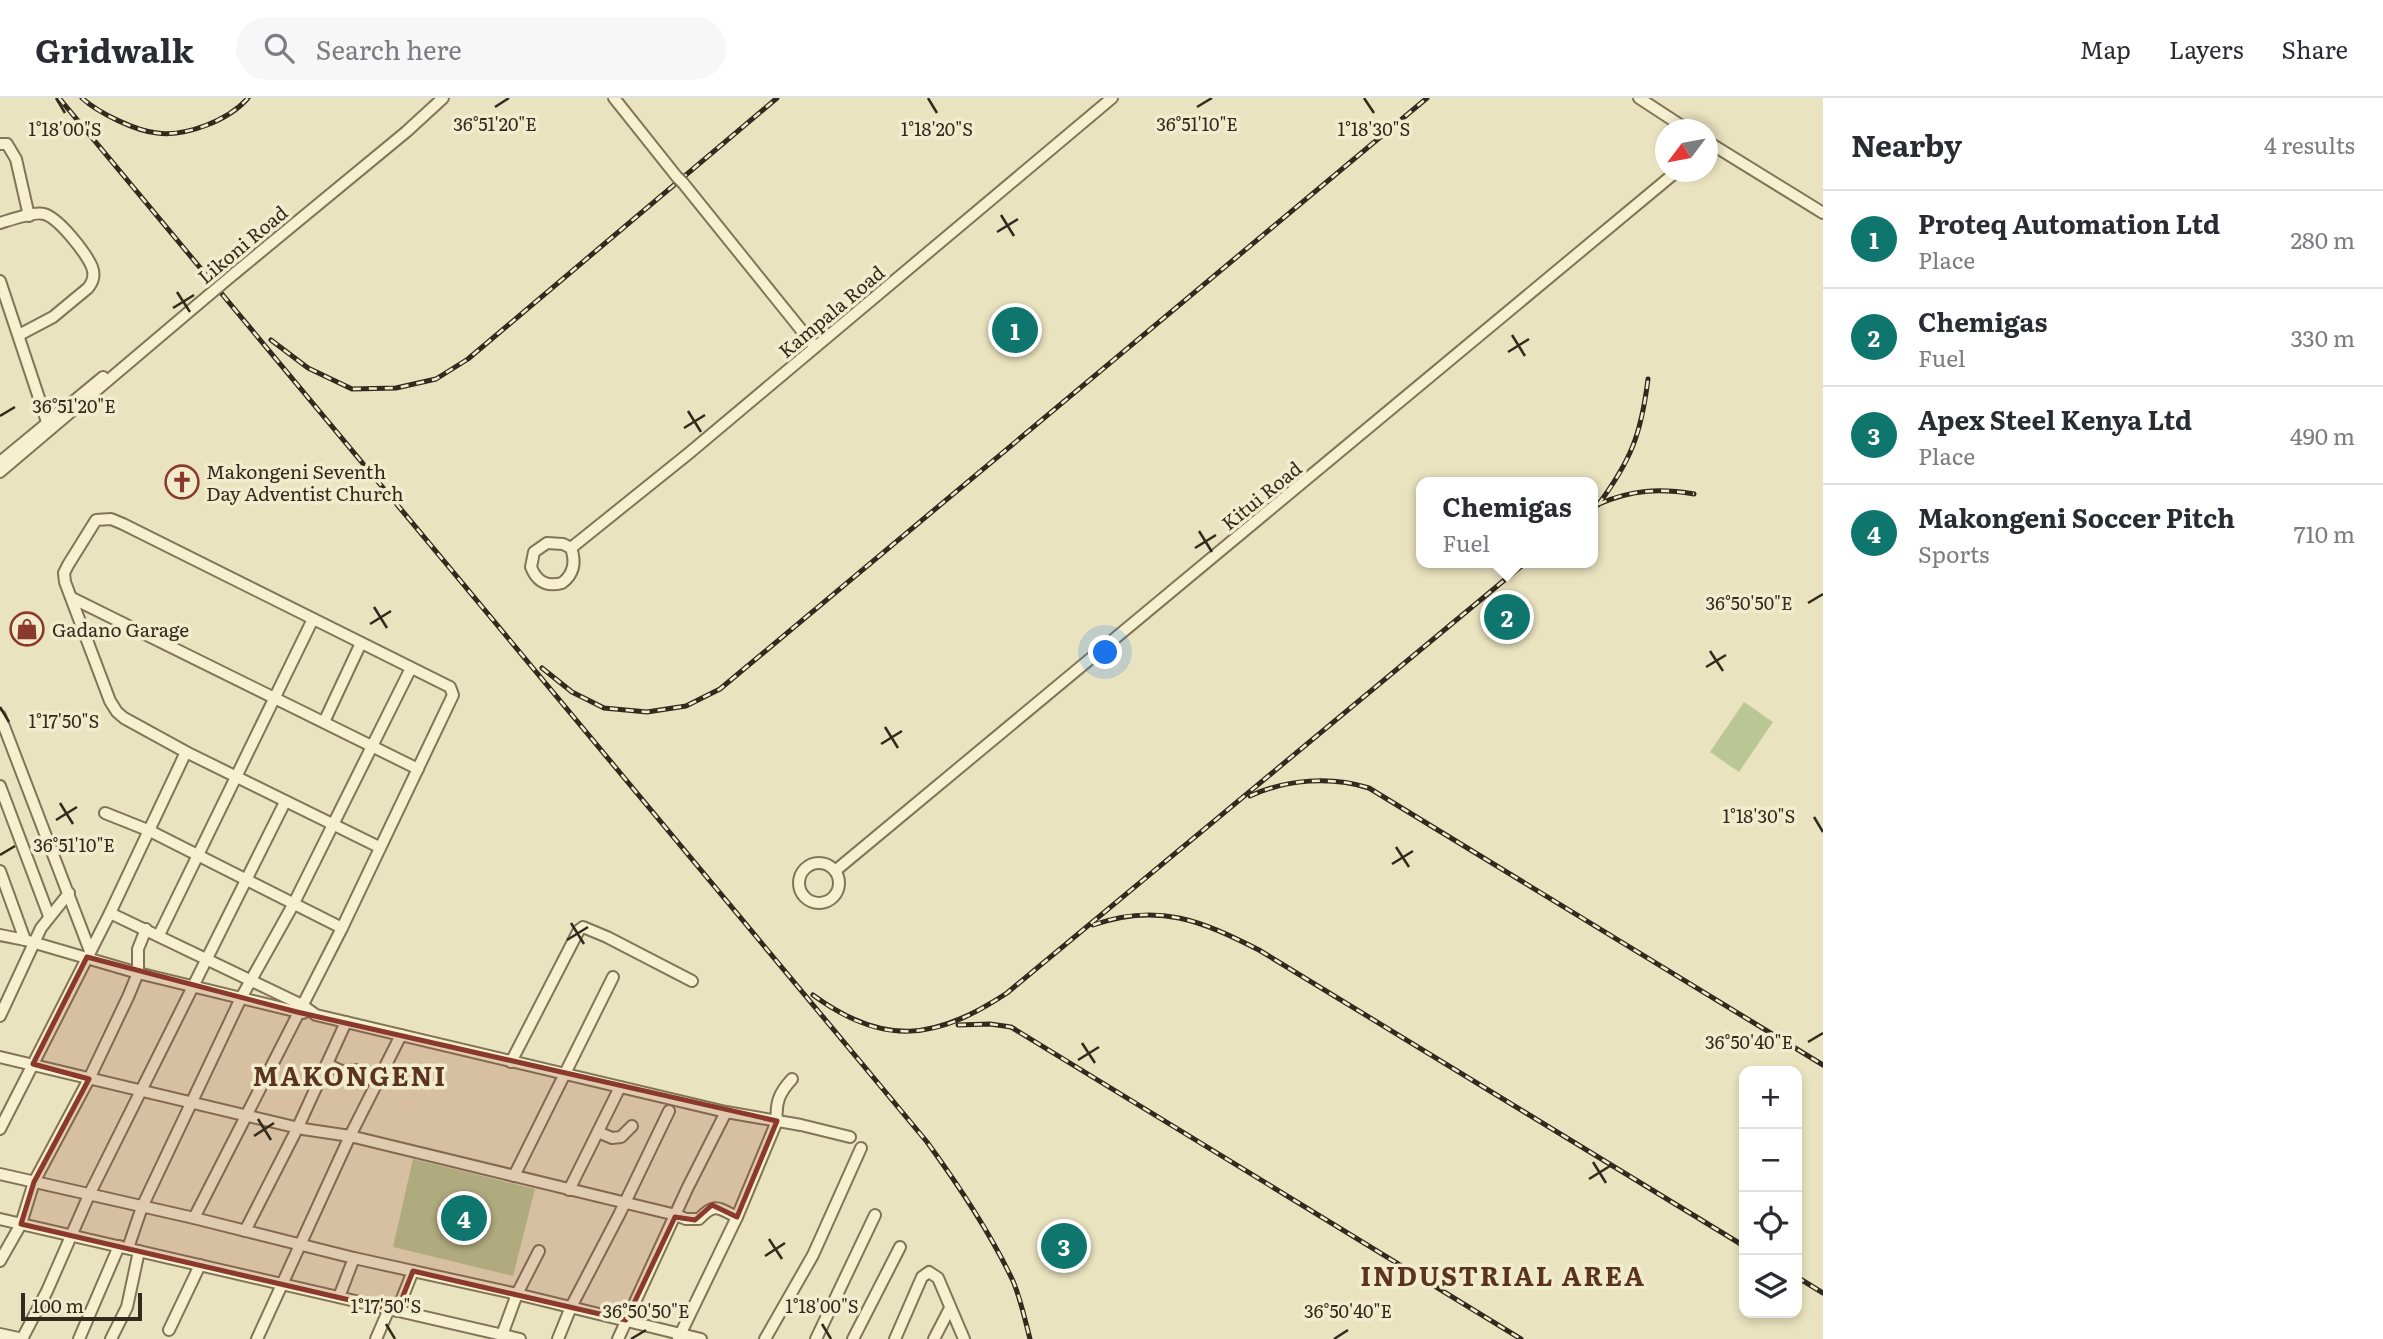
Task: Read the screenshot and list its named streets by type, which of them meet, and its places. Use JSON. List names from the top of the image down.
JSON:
{
  "streets": {
    "street": ["Likoni Road", "Kampala Road", "Kitui Road"]
  },
  "districts": ["MAKONGENI", "INDUSTRIAL AREA"],
  "places": {
    "church": ["Makongeni Seventh Day Adventist Church"],
    "shop": ["Gadano Garage"]
  },
  "scale_bar": "100 m",
  "north": "bottom left",
  "page": {
    "header": "Gridwalk",
    "search": "Search here",
    "nav": ["Map", "Layers", "Share"],
    "heading": ["Nearby", "4 results"],
    "list": [
      {
        "mark": "1",
        "name": "Proteq Automation Ltd",
        "note": "Place",
        "value": "280 m"
      },
      {
        "mark": "2",
        "name": "Chemigas",
        "note": "Fuel",
        "value": "330 m"
      },
      {
        "mark": "3",
        "name": "Apex Steel Kenya Ltd",
        "note": "Place",
        "value": "490 m"
      },
      {
        "mark": "4",
        "name": "Makongeni Soccer Pitch",
        "note": "Sports",
        "value": "710 m"
      }
    ],
    "pins": [
      "1",
      "2",
      "4",
      "3"
    ],
    "popup": ["Chemigas", "Fuel"],
    "map_buttons": ["+", "−"],
    "scale": "100 m"
  },
  "coordinates": [
    "36°51'20\"E",
    "36°51'10\"E",
    "1°18'00\"S",
    "1°18'20\"S",
    "1°18'30\"S",
    "36°50'50\"E",
    "1°17'50\"S",
    "36°50'40\"E"
  ]
}
